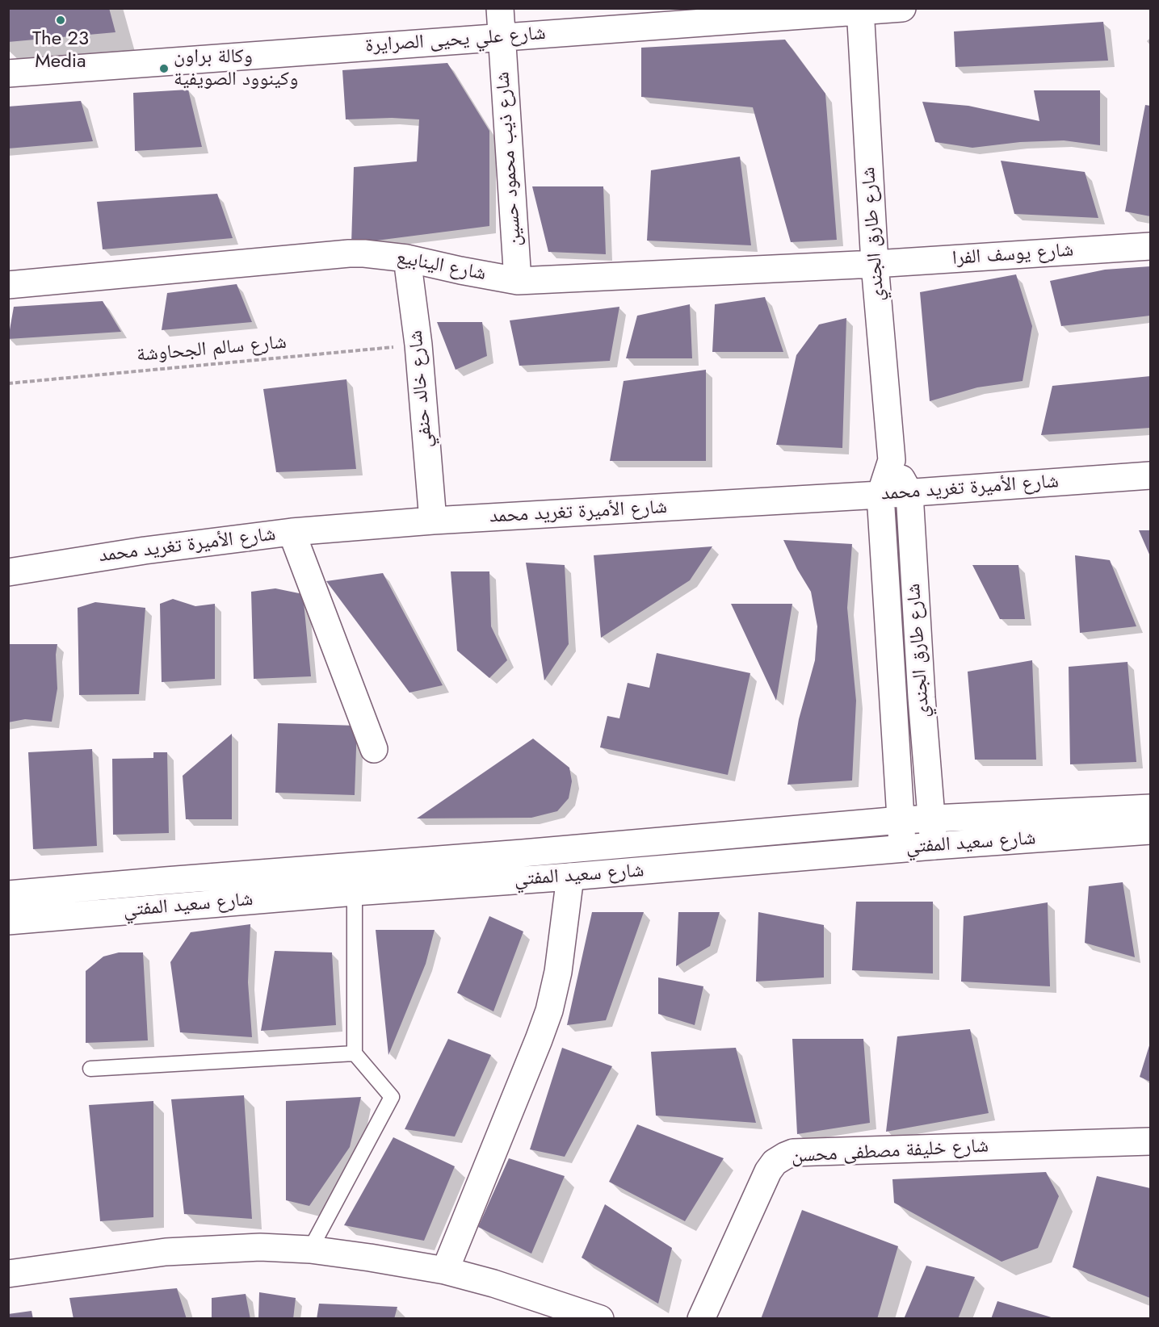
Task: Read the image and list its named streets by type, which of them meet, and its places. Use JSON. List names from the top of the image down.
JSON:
{
  "streets": {
    "street": [
      "شارع علي يحيى الصرايرة",
      "شارع ذيب محمود حسين",
      "شارع طارق الجندي",
      "شارع يوسف الفرا",
      "شارع الينابيع",
      "شارع خالد حنفي",
      "شارع الأميرة تغريد محمد",
      "شارع سعيد المفتي",
      "شارع خليفة مصطفى محسن"
    ],
    "path": ["شارع سالم الجحاوشة"]
  },
  "crossings": [
    ["شارع علي يحيى الصرايرة", "شارع ذيب محمود حسين"],
    ["شارع علي يحيى الصرايرة", "شارع طارق الجندي"],
    ["شارع ذيب محمود حسين", "شارع الينابيع"],
    ["شارع طارق الجندي", "شارع يوسف الفرا"],
    ["شارع طارق الجندي", "شارع الينابيع"],
    ["شارع طارق الجندي", "شارع الأميرة تغريد محمد"],
    ["شارع طارق الجندي", "شارع سعيد المفتي"],
    ["شارع يوسف الفرا", "شارع الينابيع"],
    ["شارع الينابيع", "شارع خالد حنفي"],
    ["شارع سالم الجحاوشة", "شارع خالد حنفي"],
    ["شارع خالد حنفي", "شارع الأميرة تغريد محمد"]
  ],
  "places": ["The 23 Media", "وكالة براون وكينوود الصويفية"]
}
